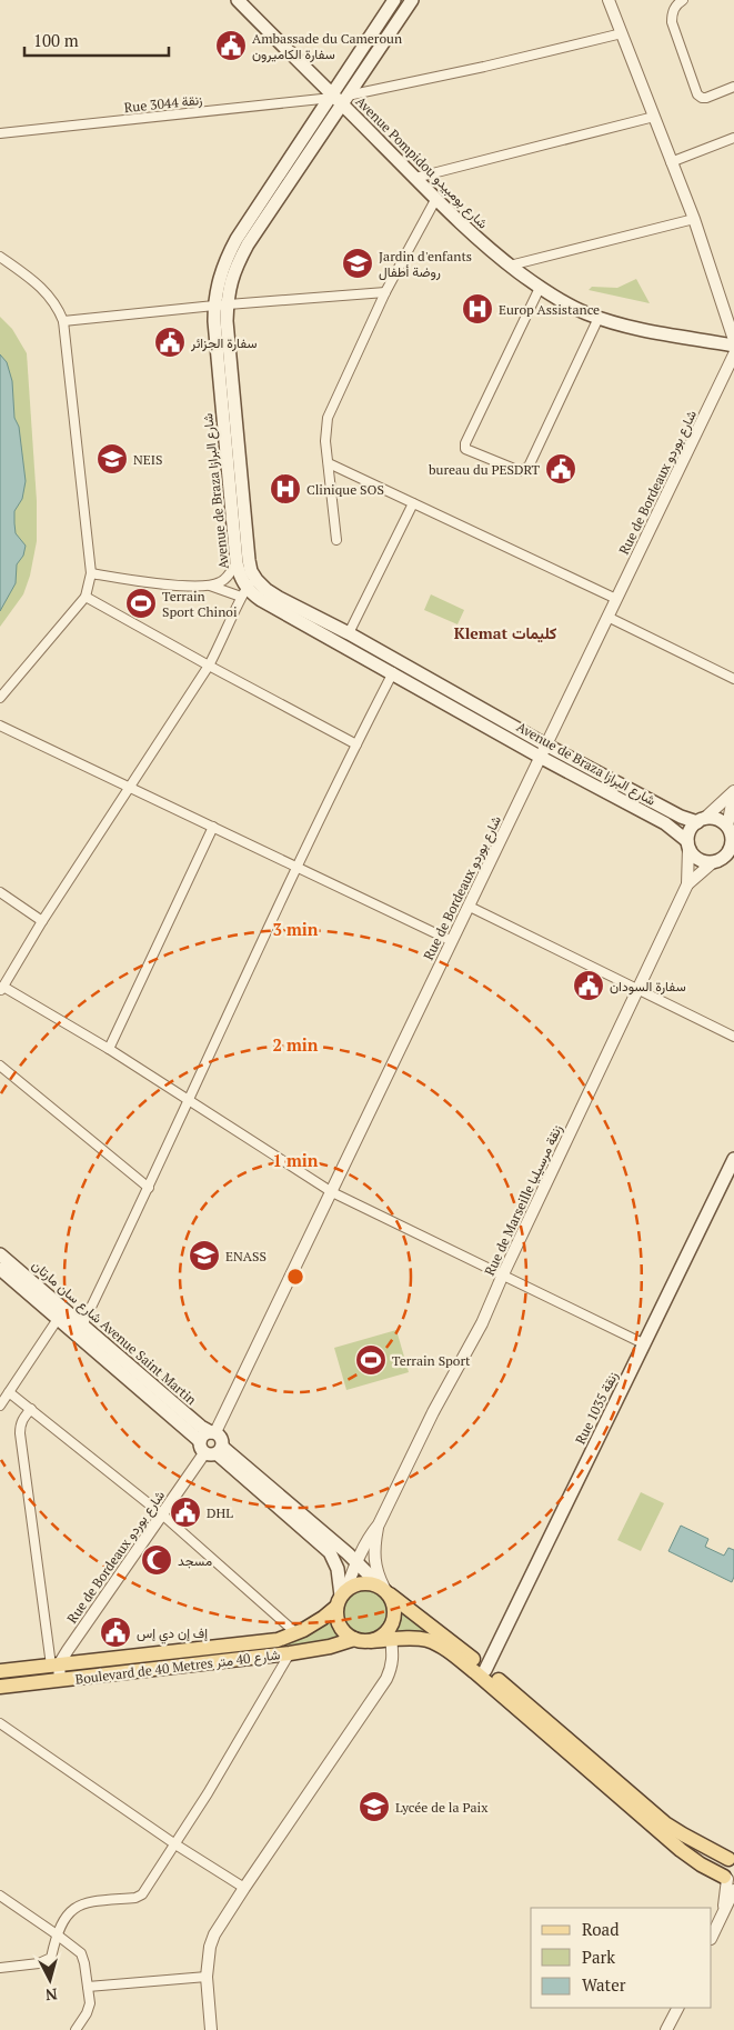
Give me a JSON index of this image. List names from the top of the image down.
{
  "streets": {
    "main road": [
      "Avenue Pompidou شارع بومبيدو",
      "Avenue de Braza شارع البرازا",
      "شارع سان مارتان Avenue Saint Martin",
      "Rue 1035 زنقة",
      "Boulevard de 40 Metres شارع 40 متر"
    ],
    "street": ["Rue 3044 زنقة", "Rue de Bordeaux شارع بوردو", "Rue de Marseille زنقة مرسيليا"]
  },
  "crossings": [
    ["Rue 3044 زنقة", "Avenue Pompidou شارع بومبيدو"],
    ["Rue 3044 زنقة", "Avenue de Braza شارع البرازا"],
    ["Avenue Pompidou شارع بومبيدو", "Avenue de Braza شارع البرازا"],
    ["Rue de Bordeaux شارع بوردو", "Avenue de Braza شارع البرازا"],
    ["Rue de Bordeaux شارع بوردو", "شارع سان مارتان Avenue Saint Martin"],
    ["Rue de Bordeaux شارع بوردو", "Boulevard de 40 Metres شارع 40 متر"],
    ["Avenue de Braza شارع البرازا", "Rue de Marseille زنقة مرسيليا"],
    ["Rue de Marseille زنقة مرسيليا", "شارع سان مارتان Avenue Saint Martin"],
    ["Rue de Marseille زنقة مرسيليا", "Boulevard de 40 Metres شارع 40 متر"],
    ["شارع سان مارتان Avenue Saint Martin", "Boulevard de 40 Metres شارع 40 متر"]
  ],
  "districts": ["Klemat كليمات"],
  "places": {
    "public building": [
      "Ambassade du Cameroun سفارة الكاميرون",
      "سفارة الجزائر",
      "bureau du PESDRT",
      "سفارة السودان",
      "DHL",
      "إف إن دي إس"
    ],
    "school or university": [
      "Jardin d'enfants روضة أطفال",
      "NEIS",
      "ENASS",
      "Lycée de la Paix"
    ],
    "hospital": ["Europ Assistance", "Clinique SOS"],
    "sports": ["Terrain Sport Chinoi", "Terrain Sport"],
    "mosque": ["مسجد"]
  },
  "legend": ["Road", "Park", "Water"],
  "scale_bar": "100 m",
  "north": "bottom",
  "rings": ["3 min", "2 min", "1 min"]
}
